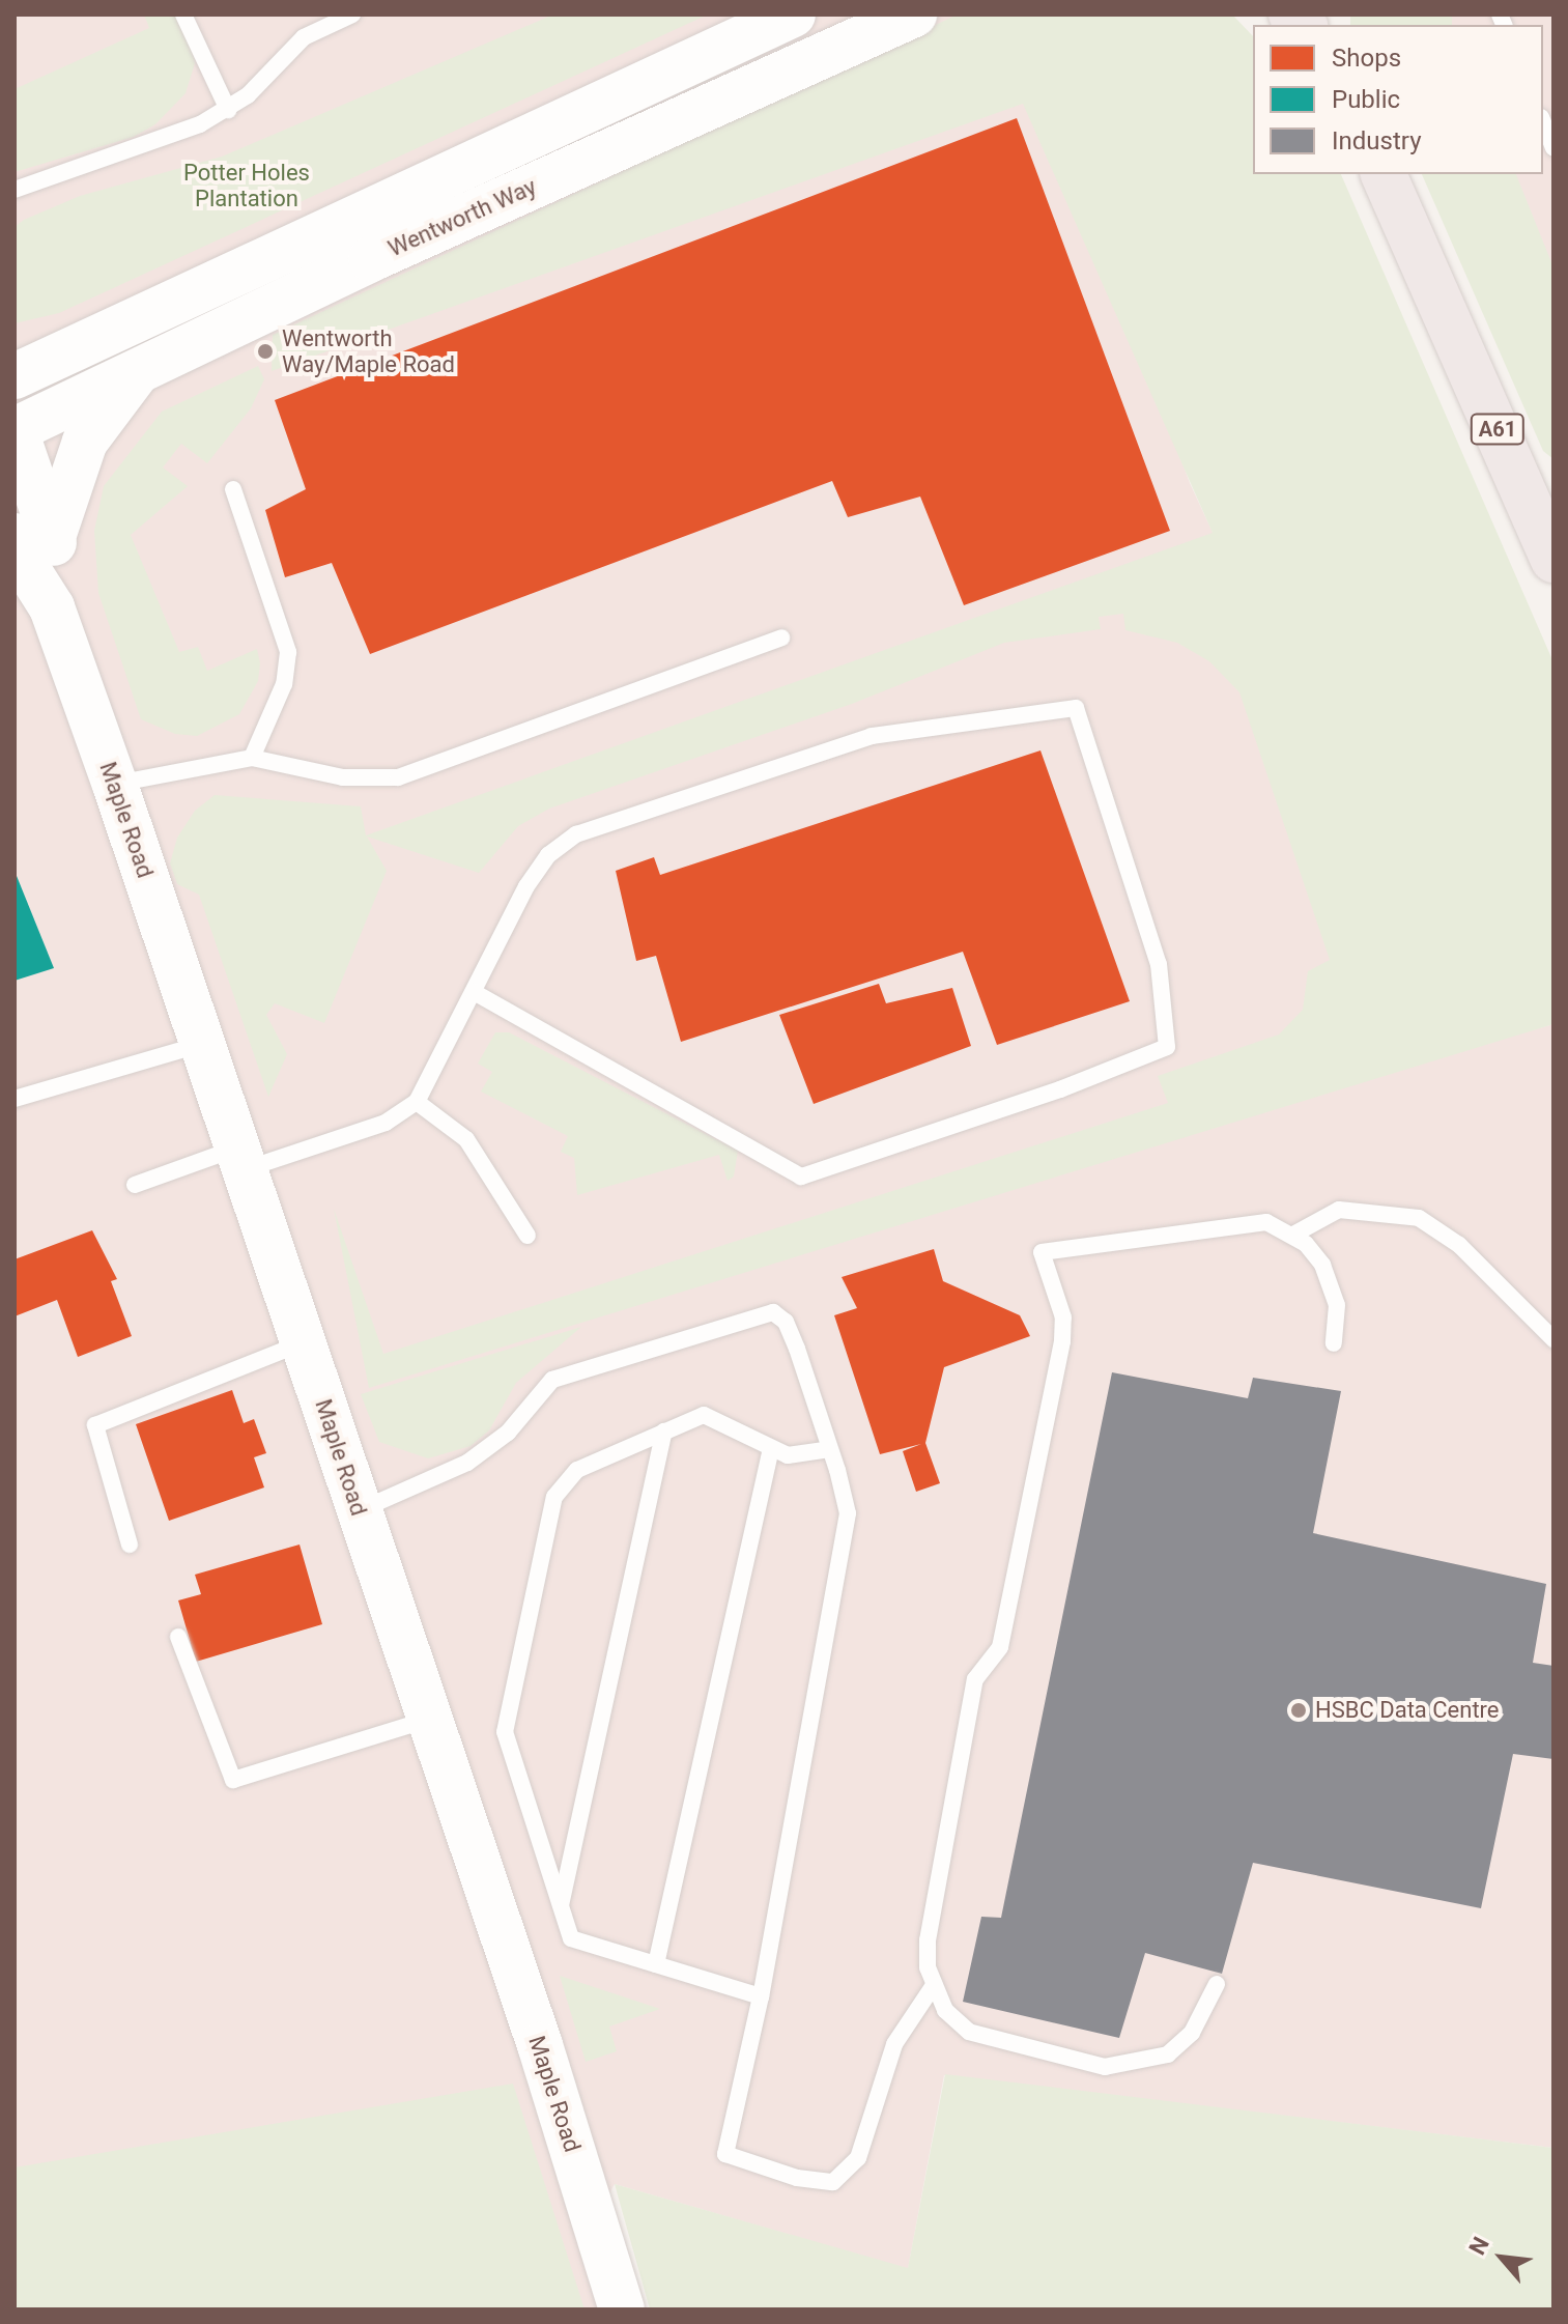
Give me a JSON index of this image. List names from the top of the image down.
{
  "streets": {
    "highway": ["A61"],
    "street": ["Wentworth Way", "Maple Road"]
  },
  "crossings": [
    ["Wentworth Way", "Maple Road"]
  ],
  "parks": ["Potter Holes Plantation"],
  "places": ["Wentworth Way/Maple Road", "HSBC Data Centre"],
  "legend": ["Shops", "Public", "Industry"],
  "north": "top left"
}
